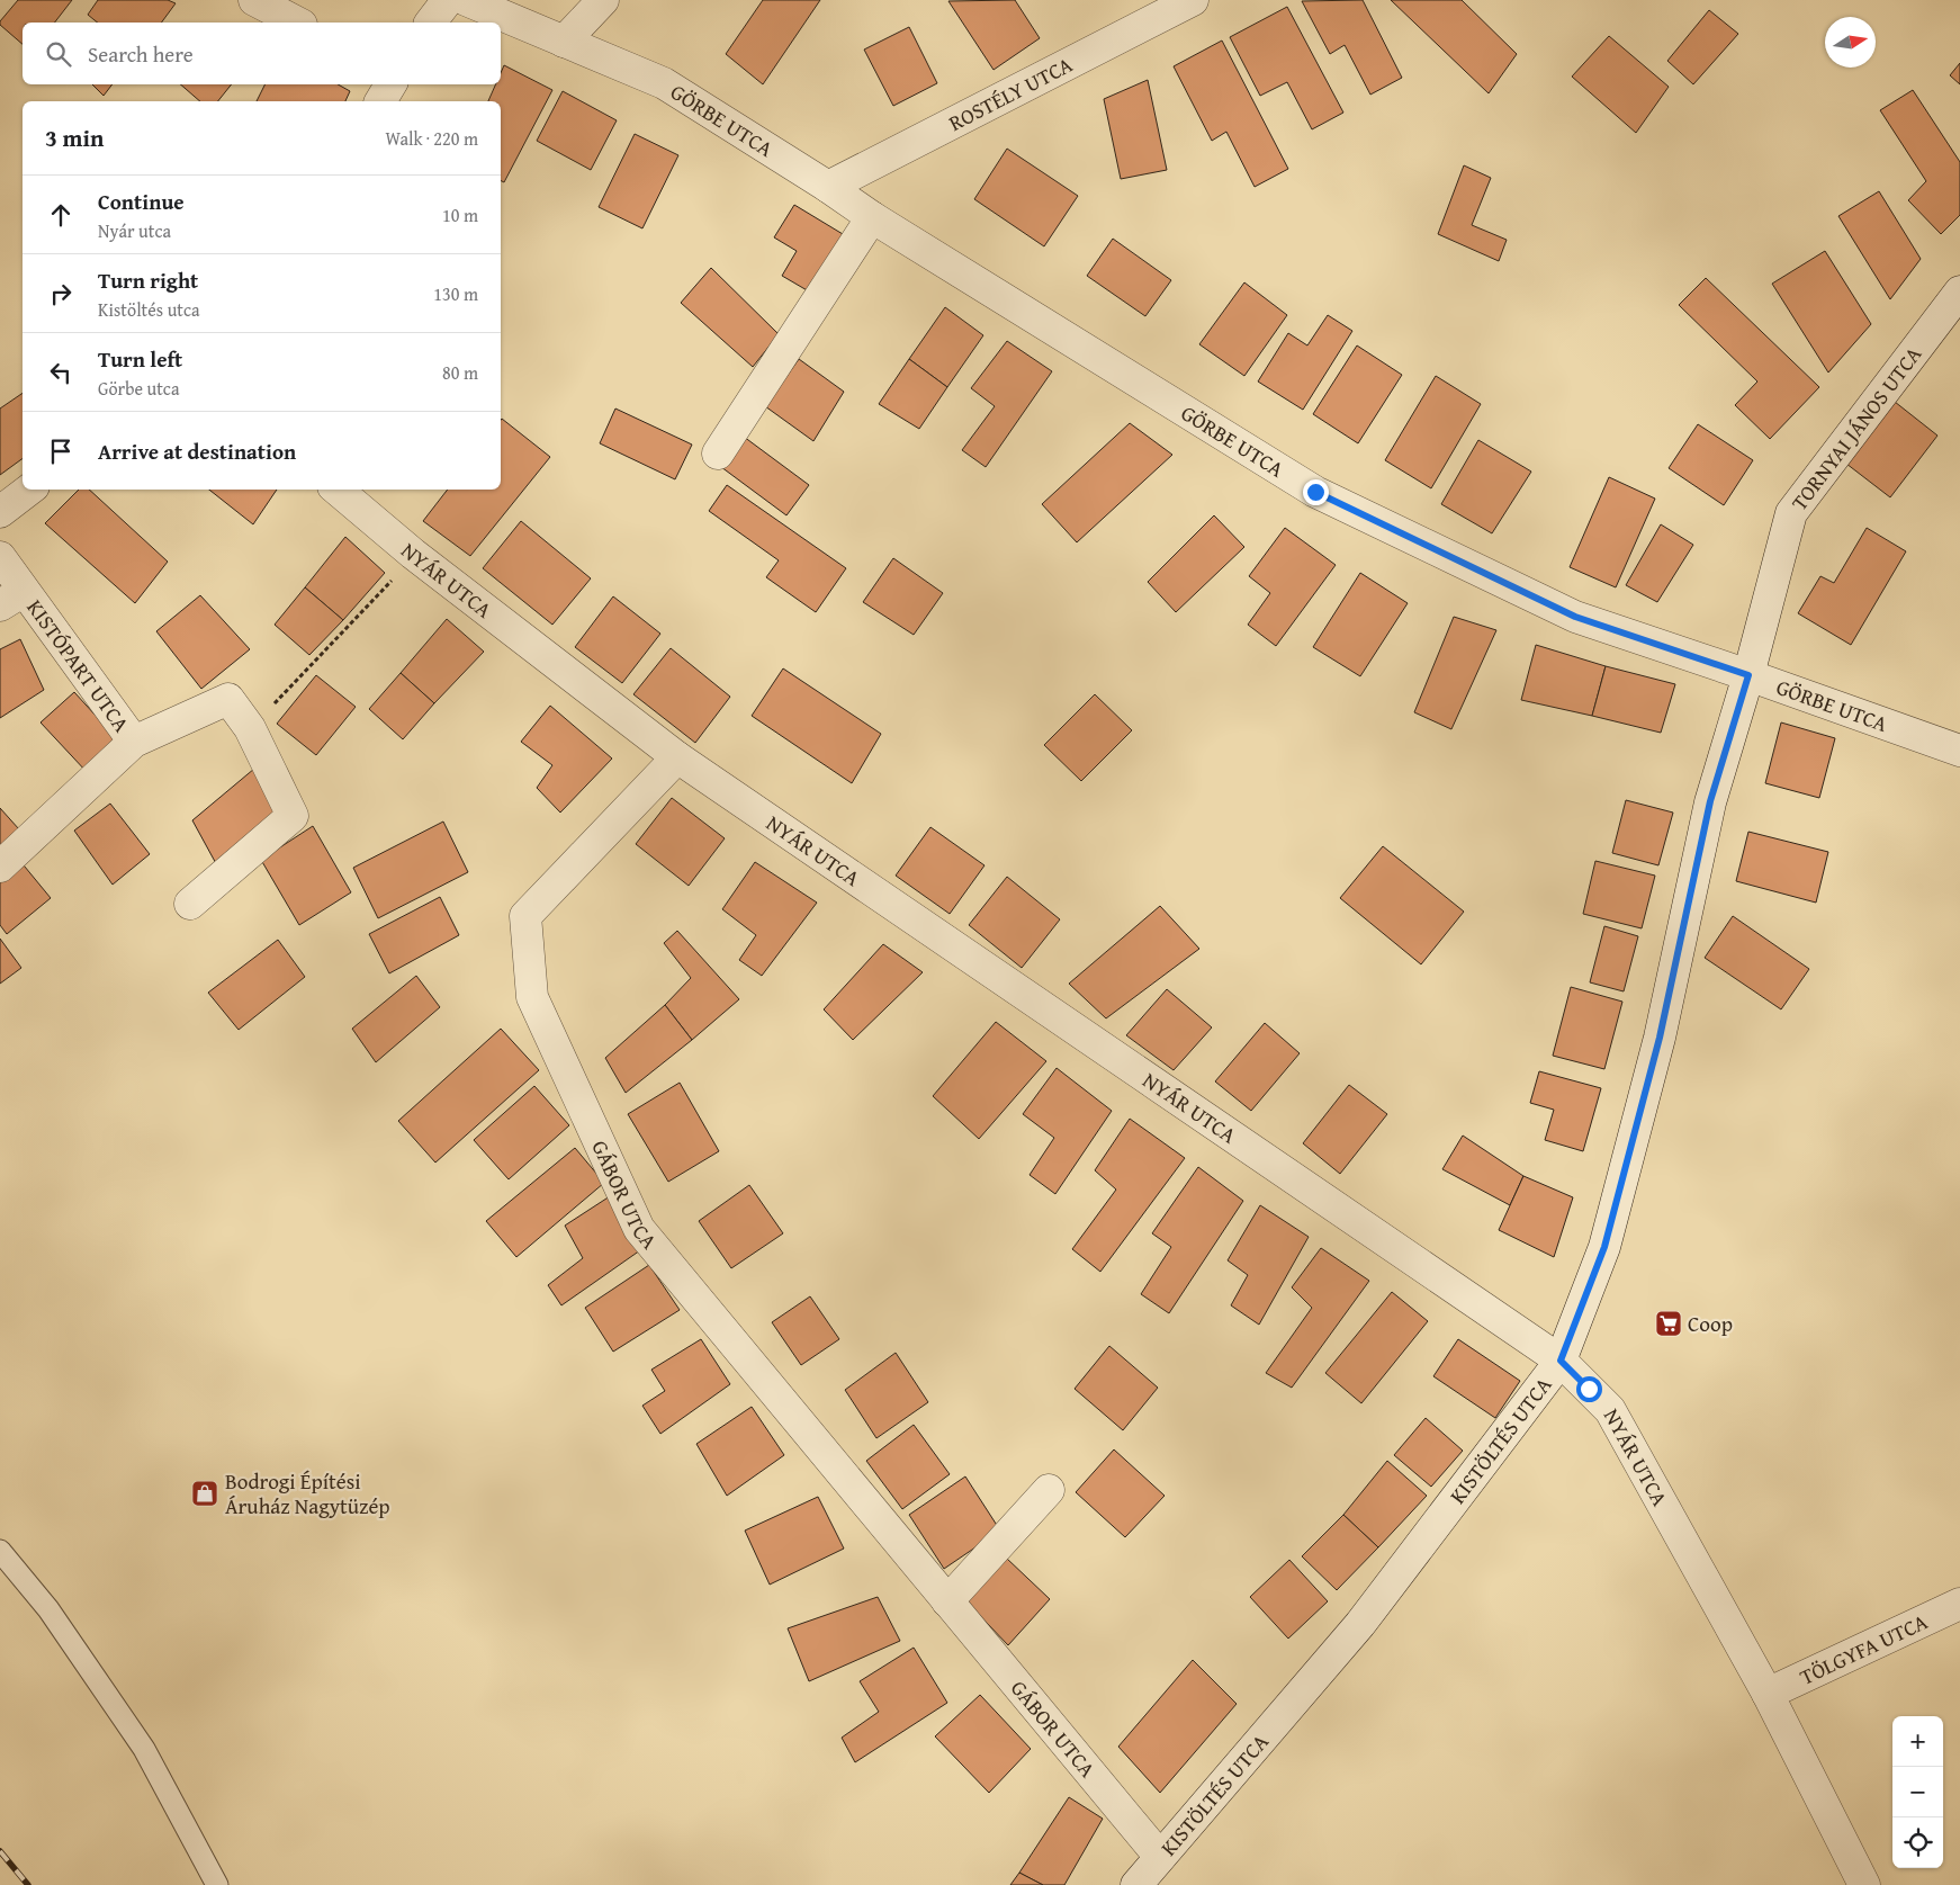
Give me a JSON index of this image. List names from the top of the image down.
{
  "streets": {
    "street": [
      "ROSTÉLY UTCA",
      "GÖRBE UTCA",
      "TORNYAI JÁNOS UTCA",
      "NYÁR UTCA",
      "KISTÓPART UTCA",
      "GÁBOR UTCA",
      "KISTÖLTÉS UTCA",
      "TÖLGYFA UTCA"
    ]
  },
  "crossings": [
    ["ROSTÉLY UTCA", "GÖRBE UTCA"],
    ["GÖRBE UTCA", "TORNYAI JÁNOS UTCA"],
    ["GÖRBE UTCA", "KISTÖLTÉS UTCA"],
    ["TORNYAI JÁNOS UTCA", "KISTÖLTÉS UTCA"],
    ["NYÁR UTCA", "GÁBOR UTCA"],
    ["NYÁR UTCA", "KISTÖLTÉS UTCA"],
    ["NYÁR UTCA", "TÖLGYFA UTCA"],
    ["GÁBOR UTCA", "KISTÖLTÉS UTCA"]
  ],
  "places": {
    "supermarket": ["Coop"],
    "shop": ["Bodrogi Építési Áruház Nagytüzép"]
  },
  "north": "right",
  "page": {
    "search": "Search here",
    "heading": ["3 min", "Walk · 220 m"],
    "list": [
      ["Continue", "Nyár utca", "10 m"],
      ["Turn right", "Kistöltés utca", "130 m"],
      ["Turn left", "Görbe utca", "80 m"],
      "Arrive at destination"
    ],
    "map_buttons": ["+", "−"]
  }
}
